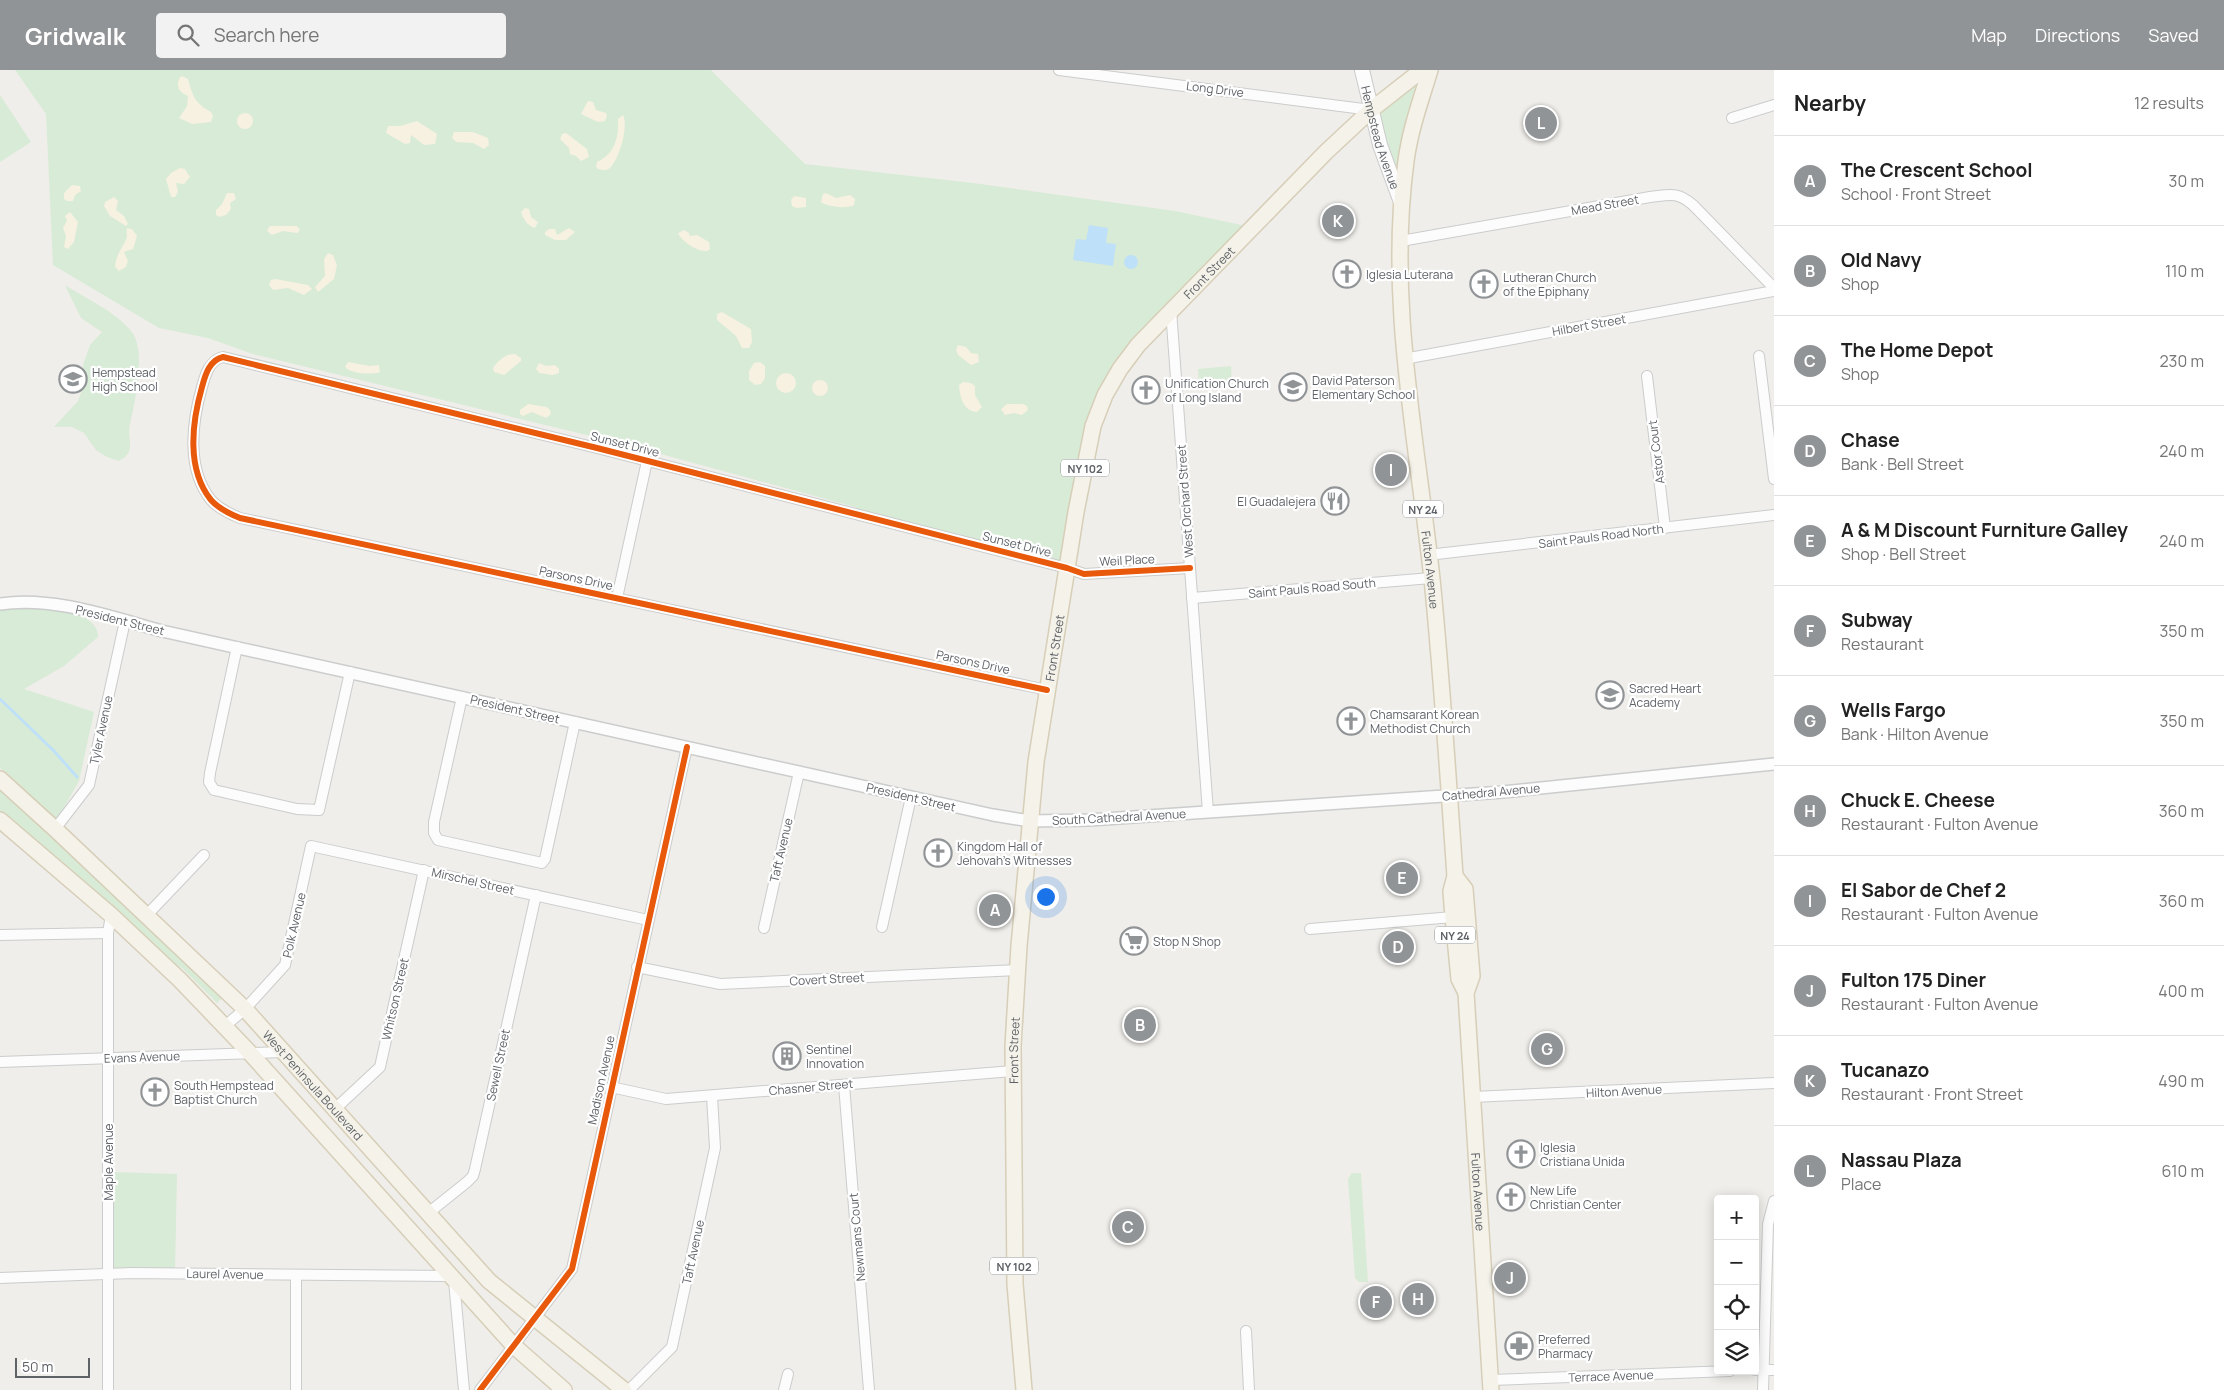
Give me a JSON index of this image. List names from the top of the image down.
{
  "streets": {
    "main road": [
      "Hempstead Avenue",
      "Front Street",
      "NY 102",
      "NY 24",
      "Fulton Avenue",
      "West Peninsula Boulevard"
    ],
    "street": [
      "Long Drive",
      "Mead Street",
      "Hilbert Street",
      "Sunset Drive",
      "Astor Court",
      "West Orchard Street",
      "Saint Pauls Road North",
      "Weil Place",
      "Parsons Drive",
      "Saint Pauls Road South",
      "President Street",
      "Tyler Avenue",
      "Cathedral Avenue",
      "South Cathedral Avenue",
      "Taft Avenue",
      "Mirschel Street",
      "Polk Avenue",
      "Covert Street",
      "Whitson Street",
      "Evans Avenue",
      "Sewell Street",
      "Madison Avenue",
      "Chasner Street",
      "Hilton Avenue",
      "Maple Avenue",
      "Newmans Court",
      "Laurel Avenue",
      "Terrace Avenue"
    ]
  },
  "crossings": [
    ["Long Drive", "Hempstead Avenue"],
    ["Long Drive", "Front Street"],
    ["Hempstead Avenue", "Front Street"],
    ["Hempstead Avenue", "NY 24"],
    ["Hempstead Avenue", "Fulton Avenue"],
    ["Mead Street", "Hilbert Street"],
    ["Mead Street", "Fulton Avenue"],
    ["Front Street", "Sunset Drive"],
    ["Front Street", "West Orchard Street"],
    ["Front Street", "Weil Place"],
    ["Front Street", "Parsons Drive"],
    ["Front Street", "President Street"],
    ["Front Street", "South Cathedral Avenue"],
    ["Front Street", "Covert Street"],
    ["Front Street", "Chasner Street"],
    ["Hilbert Street", "Fulton Avenue"],
    ["Sunset Drive", "Weil Place"],
    ["Sunset Drive", "Parsons Drive"],
    ["Astor Court", "Saint Pauls Road North"],
    ["West Orchard Street", "Weil Place"],
    ["West Orchard Street", "Saint Pauls Road South"],
    ["West Orchard Street", "Cathedral Avenue"],
    ["West Orchard Street", "South Cathedral Avenue"],
    ["NY 24", "Fulton Avenue"],
    ["Saint Pauls Road North", "Fulton Avenue"],
    ["Fulton Avenue", "Saint Pauls Road South"],
    ["Fulton Avenue", "Cathedral Avenue"],
    ["Fulton Avenue", "Hilton Avenue"],
    ["Fulton Avenue", "Terrace Avenue"],
    ["President Street", "Tyler Avenue"],
    ["President Street", "South Cathedral Avenue"],
    ["President Street", "Taft Avenue"],
    ["President Street", "Madison Avenue"],
    ["Tyler Avenue", "West Peninsula Boulevard"],
    ["Cathedral Avenue", "South Cathedral Avenue"],
    ["Taft Avenue", "Chasner Street"],
    ["Mirschel Street", "Polk Avenue"],
    ["Mirschel Street", "Whitson Street"],
    ["Mirschel Street", "Sewell Street"],
    ["Mirschel Street", "Madison Avenue"],
    ["Polk Avenue", "West Peninsula Boulevard"],
    ["Covert Street", "Madison Avenue"],
    ["Whitson Street", "West Peninsula Boulevard"],
    ["Evans Avenue", "West Peninsula Boulevard"],
    ["Evans Avenue", "Maple Avenue"],
    ["Sewell Street", "West Peninsula Boulevard"],
    ["Madison Avenue", "West Peninsula Boulevard"],
    ["Madison Avenue", "Chasner Street"],
    ["West Peninsula Boulevard", "Maple Avenue"],
    ["West Peninsula Boulevard", "Laurel Avenue"],
    ["Chasner Street", "Newmans Court"],
    ["Maple Avenue", "Laurel Avenue"]
  ],
  "places": {
    "church": [
      "Iglesia Luterana",
      "Lutheran Church of the Epiphany",
      "Unification Church of Long Island",
      "Chamsarant Korean Methodist Church",
      "Kingdom Hall of Jehovah’s Witnesses",
      "South Hempstead Baptist Church",
      "Iglesia Cristiana Unida",
      "New Life Christian Center"
    ],
    "school or university": ["Hempstead High School", "David Paterson Elementary School", "Sacred Heart Academy"],
    "restaurant": ["El Guadalejera"],
    "supermarket": ["Stop N Shop"],
    "building": ["Sentinel Innovation"],
    "pharmacy": ["Preferred Pharmacy"]
  },
  "scale_bar": "50 m",
  "page": {
    "header": "Gridwalk",
    "search": "Search here",
    "nav": ["Map", "Directions", "Saved"],
    "heading": ["Nearby", "12 results"],
    "pins": [
      "L",
      "K",
      "I",
      "E",
      "A",
      "D",
      "B",
      "G",
      "C",
      "J",
      "H",
      "F"
    ],
    "list": [
      {
        "mark": "A",
        "name": "The Crescent School",
        "note": "School · Front Street",
        "value": "30 m"
      },
      {
        "mark": "B",
        "name": "Old Navy",
        "note": "Shop",
        "value": "110 m"
      },
      {
        "mark": "C",
        "name": "The Home Depot",
        "note": "Shop",
        "value": "230 m"
      },
      {
        "mark": "D",
        "name": "Chase",
        "note": "Bank · Bell Street",
        "value": "240 m"
      },
      {
        "mark": "E",
        "name": "A & M Discount Furniture Galley",
        "note": "Shop · Bell Street",
        "value": "240 m"
      },
      {
        "mark": "F",
        "name": "Subway",
        "note": "Restaurant",
        "value": "350 m"
      },
      {
        "mark": "G",
        "name": "Wells Fargo",
        "note": "Bank · Hilton Avenue",
        "value": "350 m"
      },
      {
        "mark": "H",
        "name": "Chuck E. Cheese",
        "note": "Restaurant · Fulton Avenue",
        "value": "360 m"
      },
      {
        "mark": "I",
        "name": "El Sabor de Chef 2",
        "note": "Restaurant · Fulton Avenue",
        "value": "360 m"
      },
      {
        "mark": "J",
        "name": "Fulton 175 Diner",
        "note": "Restaurant · Fulton Avenue",
        "value": "400 m"
      },
      {
        "mark": "K",
        "name": "Tucanazo",
        "note": "Restaurant · Front Street",
        "value": "490 m"
      },
      {
        "mark": "L",
        "name": "Nassau Plaza",
        "note": "Place",
        "value": "610 m"
      }
    ],
    "map_buttons": ["+", "−"],
    "scale": "50 m"
  }
}
